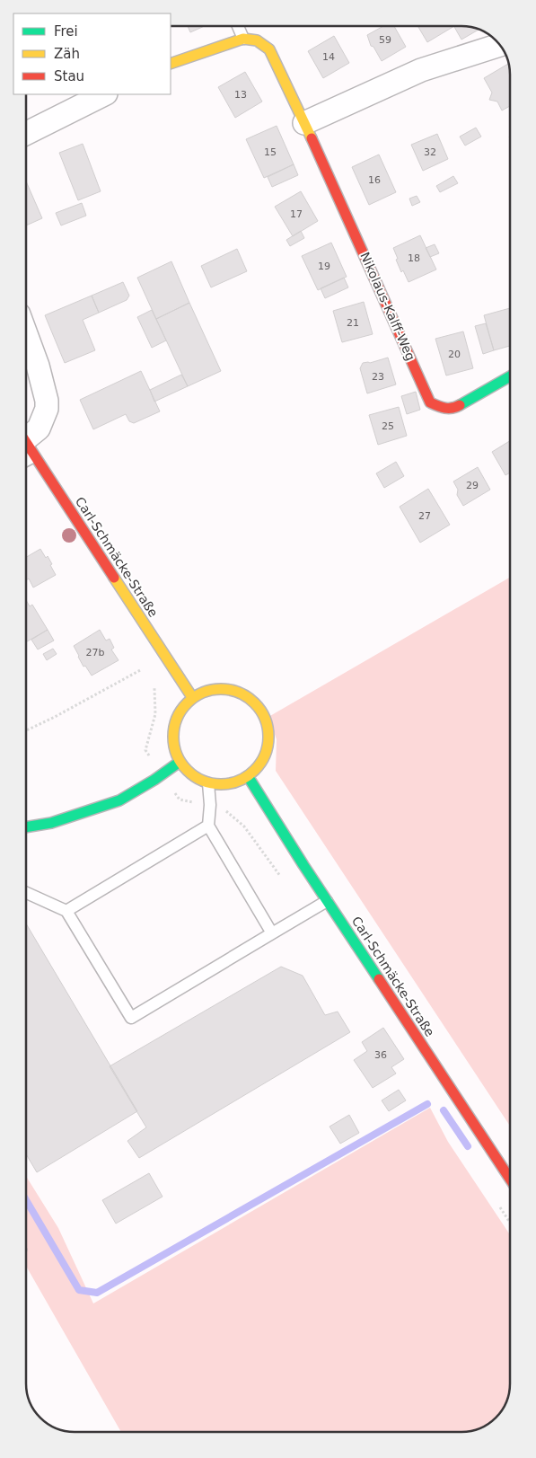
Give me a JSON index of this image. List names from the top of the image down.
{
  "streets": {
    "street": ["Nikolaus-Kalff-Weg", "Carl-Schmäcke-Straße"]
  },
  "house_numbers": [
    "59",
    "14",
    "13",
    "15",
    "32",
    "16",
    "17",
    "18",
    "19",
    "21",
    "20",
    "23",
    "25",
    "29",
    "27",
    "27b",
    "36"
  ],
  "legend": ["Frei", "Zäh", "Stau"]
}
